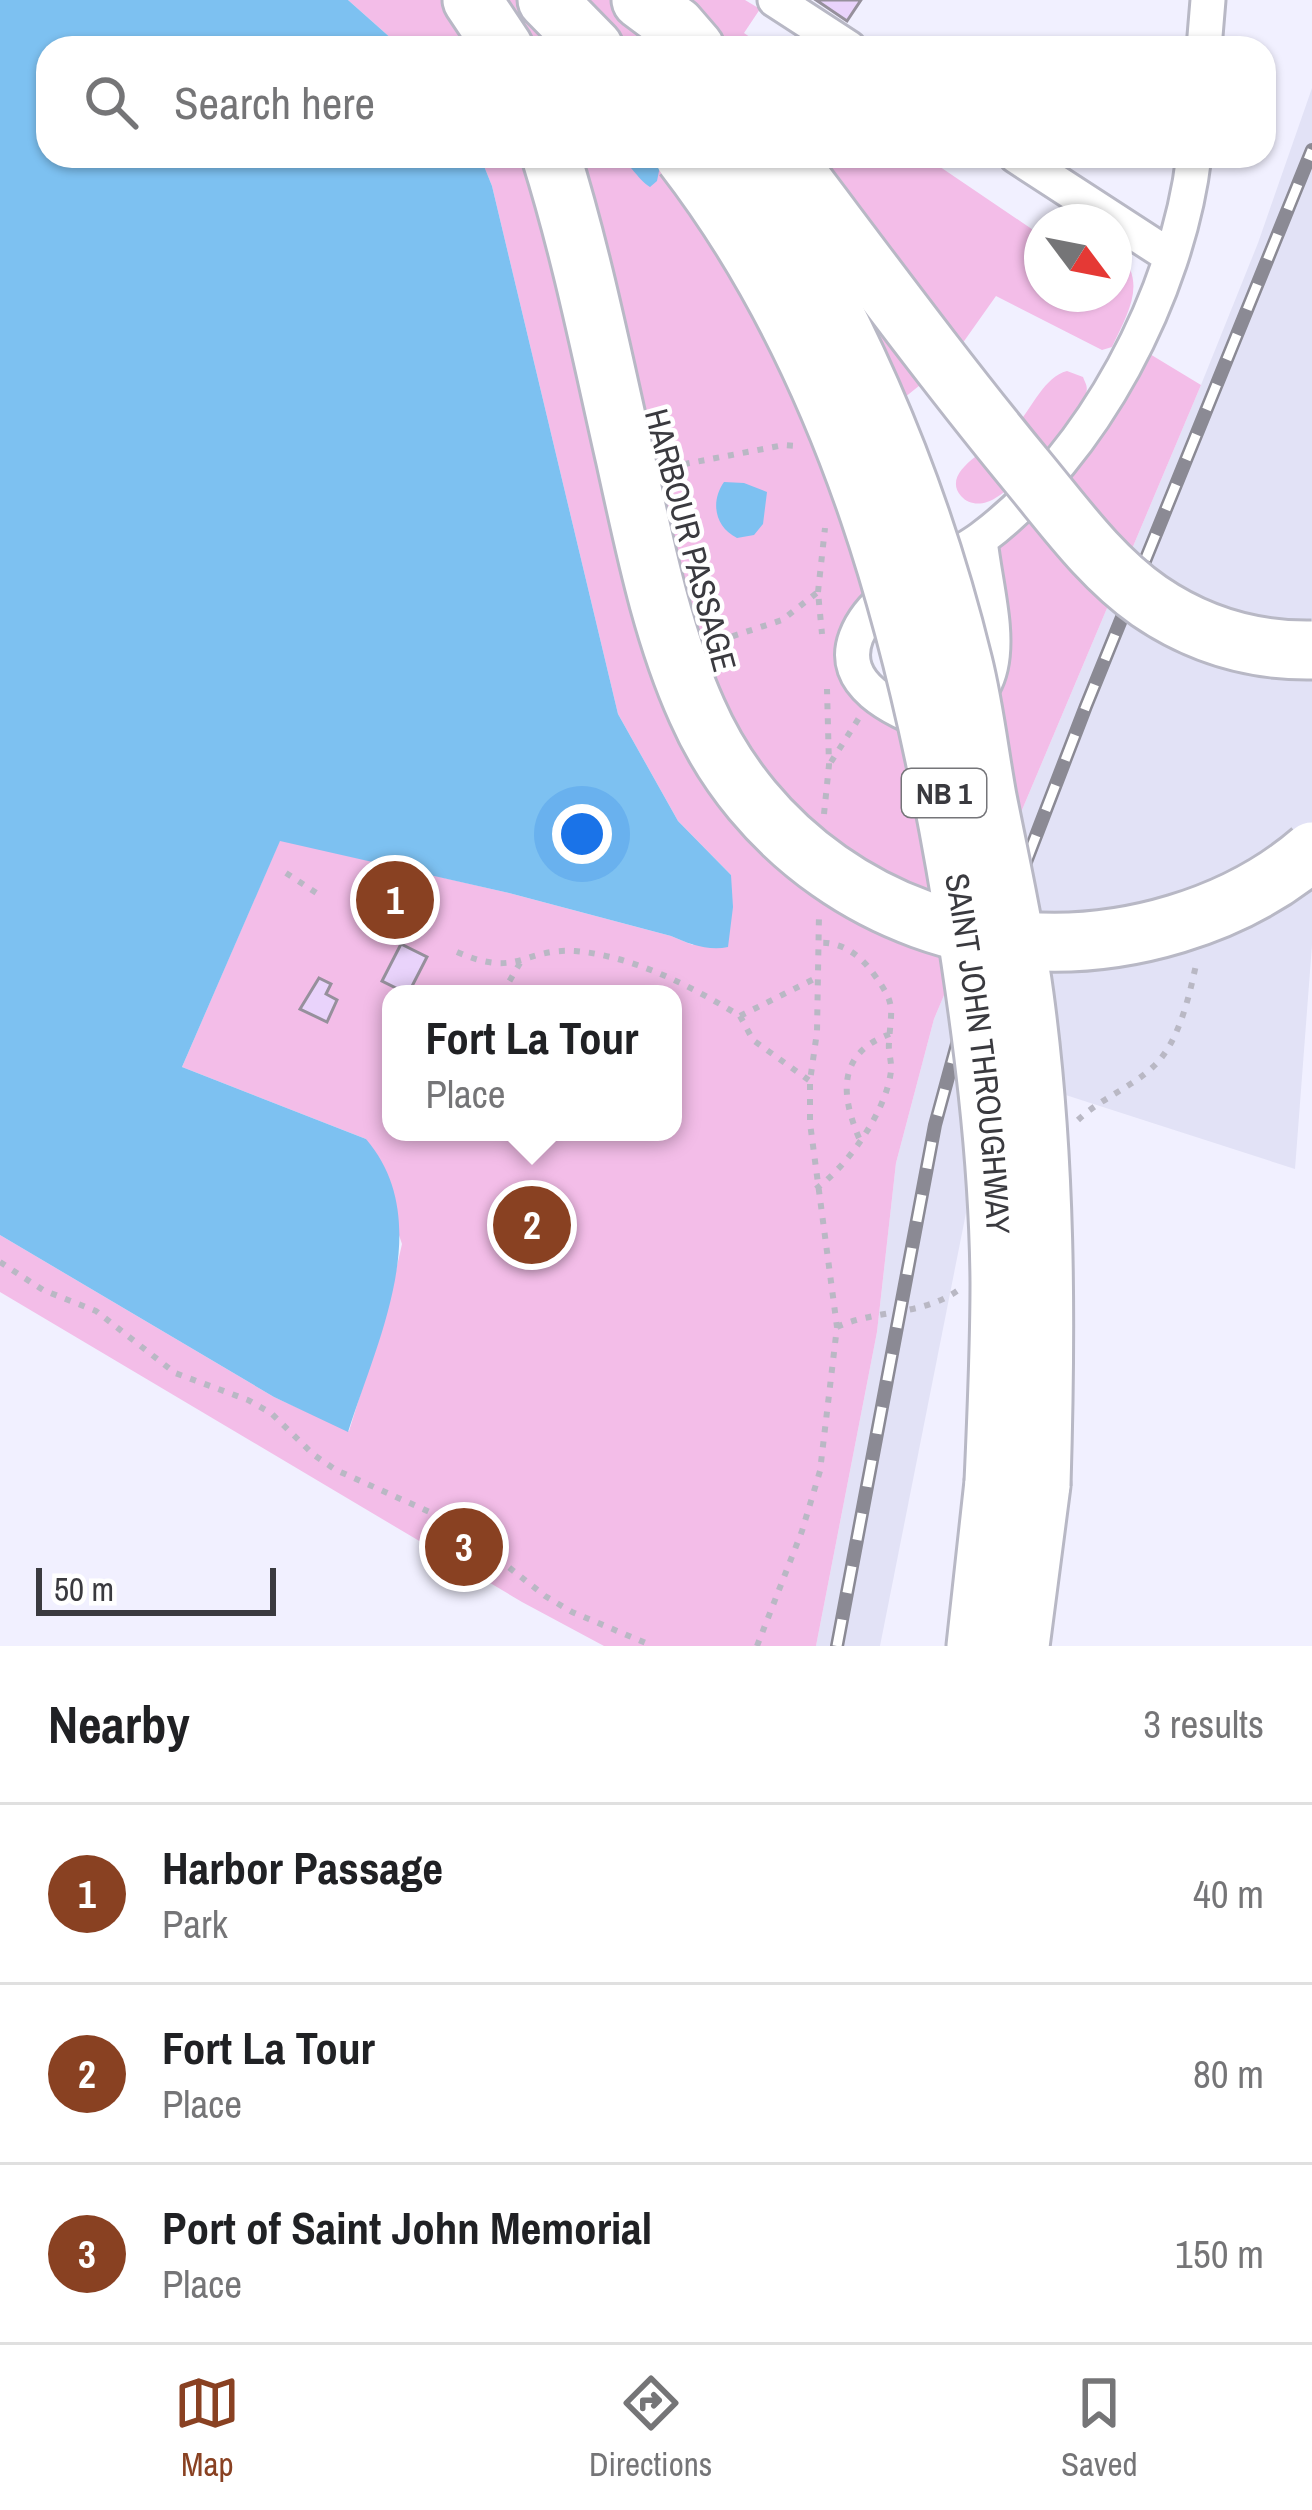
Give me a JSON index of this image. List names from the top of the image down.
{
  "streets": {
    "highway": ["NB 1", "SAINT JOHN THROUGHWAY"]
  },
  "scale_bar": "50 m",
  "north": "bottom right",
  "page": {
    "search": "Search here",
    "pins": ["1", "2", "3"],
    "popup": ["Fort La Tour", "Place"],
    "scale": "50 m",
    "heading": ["Nearby", "3 results"],
    "list": [
      {
        "mark": "1",
        "name": "Harbor Passage",
        "note": "Park",
        "value": "40 m"
      },
      {
        "mark": "2",
        "name": "Fort La Tour",
        "note": "Place",
        "value": "80 m"
      },
      {
        "mark": "3",
        "name": "Port of Saint John Memorial",
        "note": "Place",
        "value": "150 m"
      }
    ],
    "nav": ["Map", "Directions", "Saved"]
  }
}
